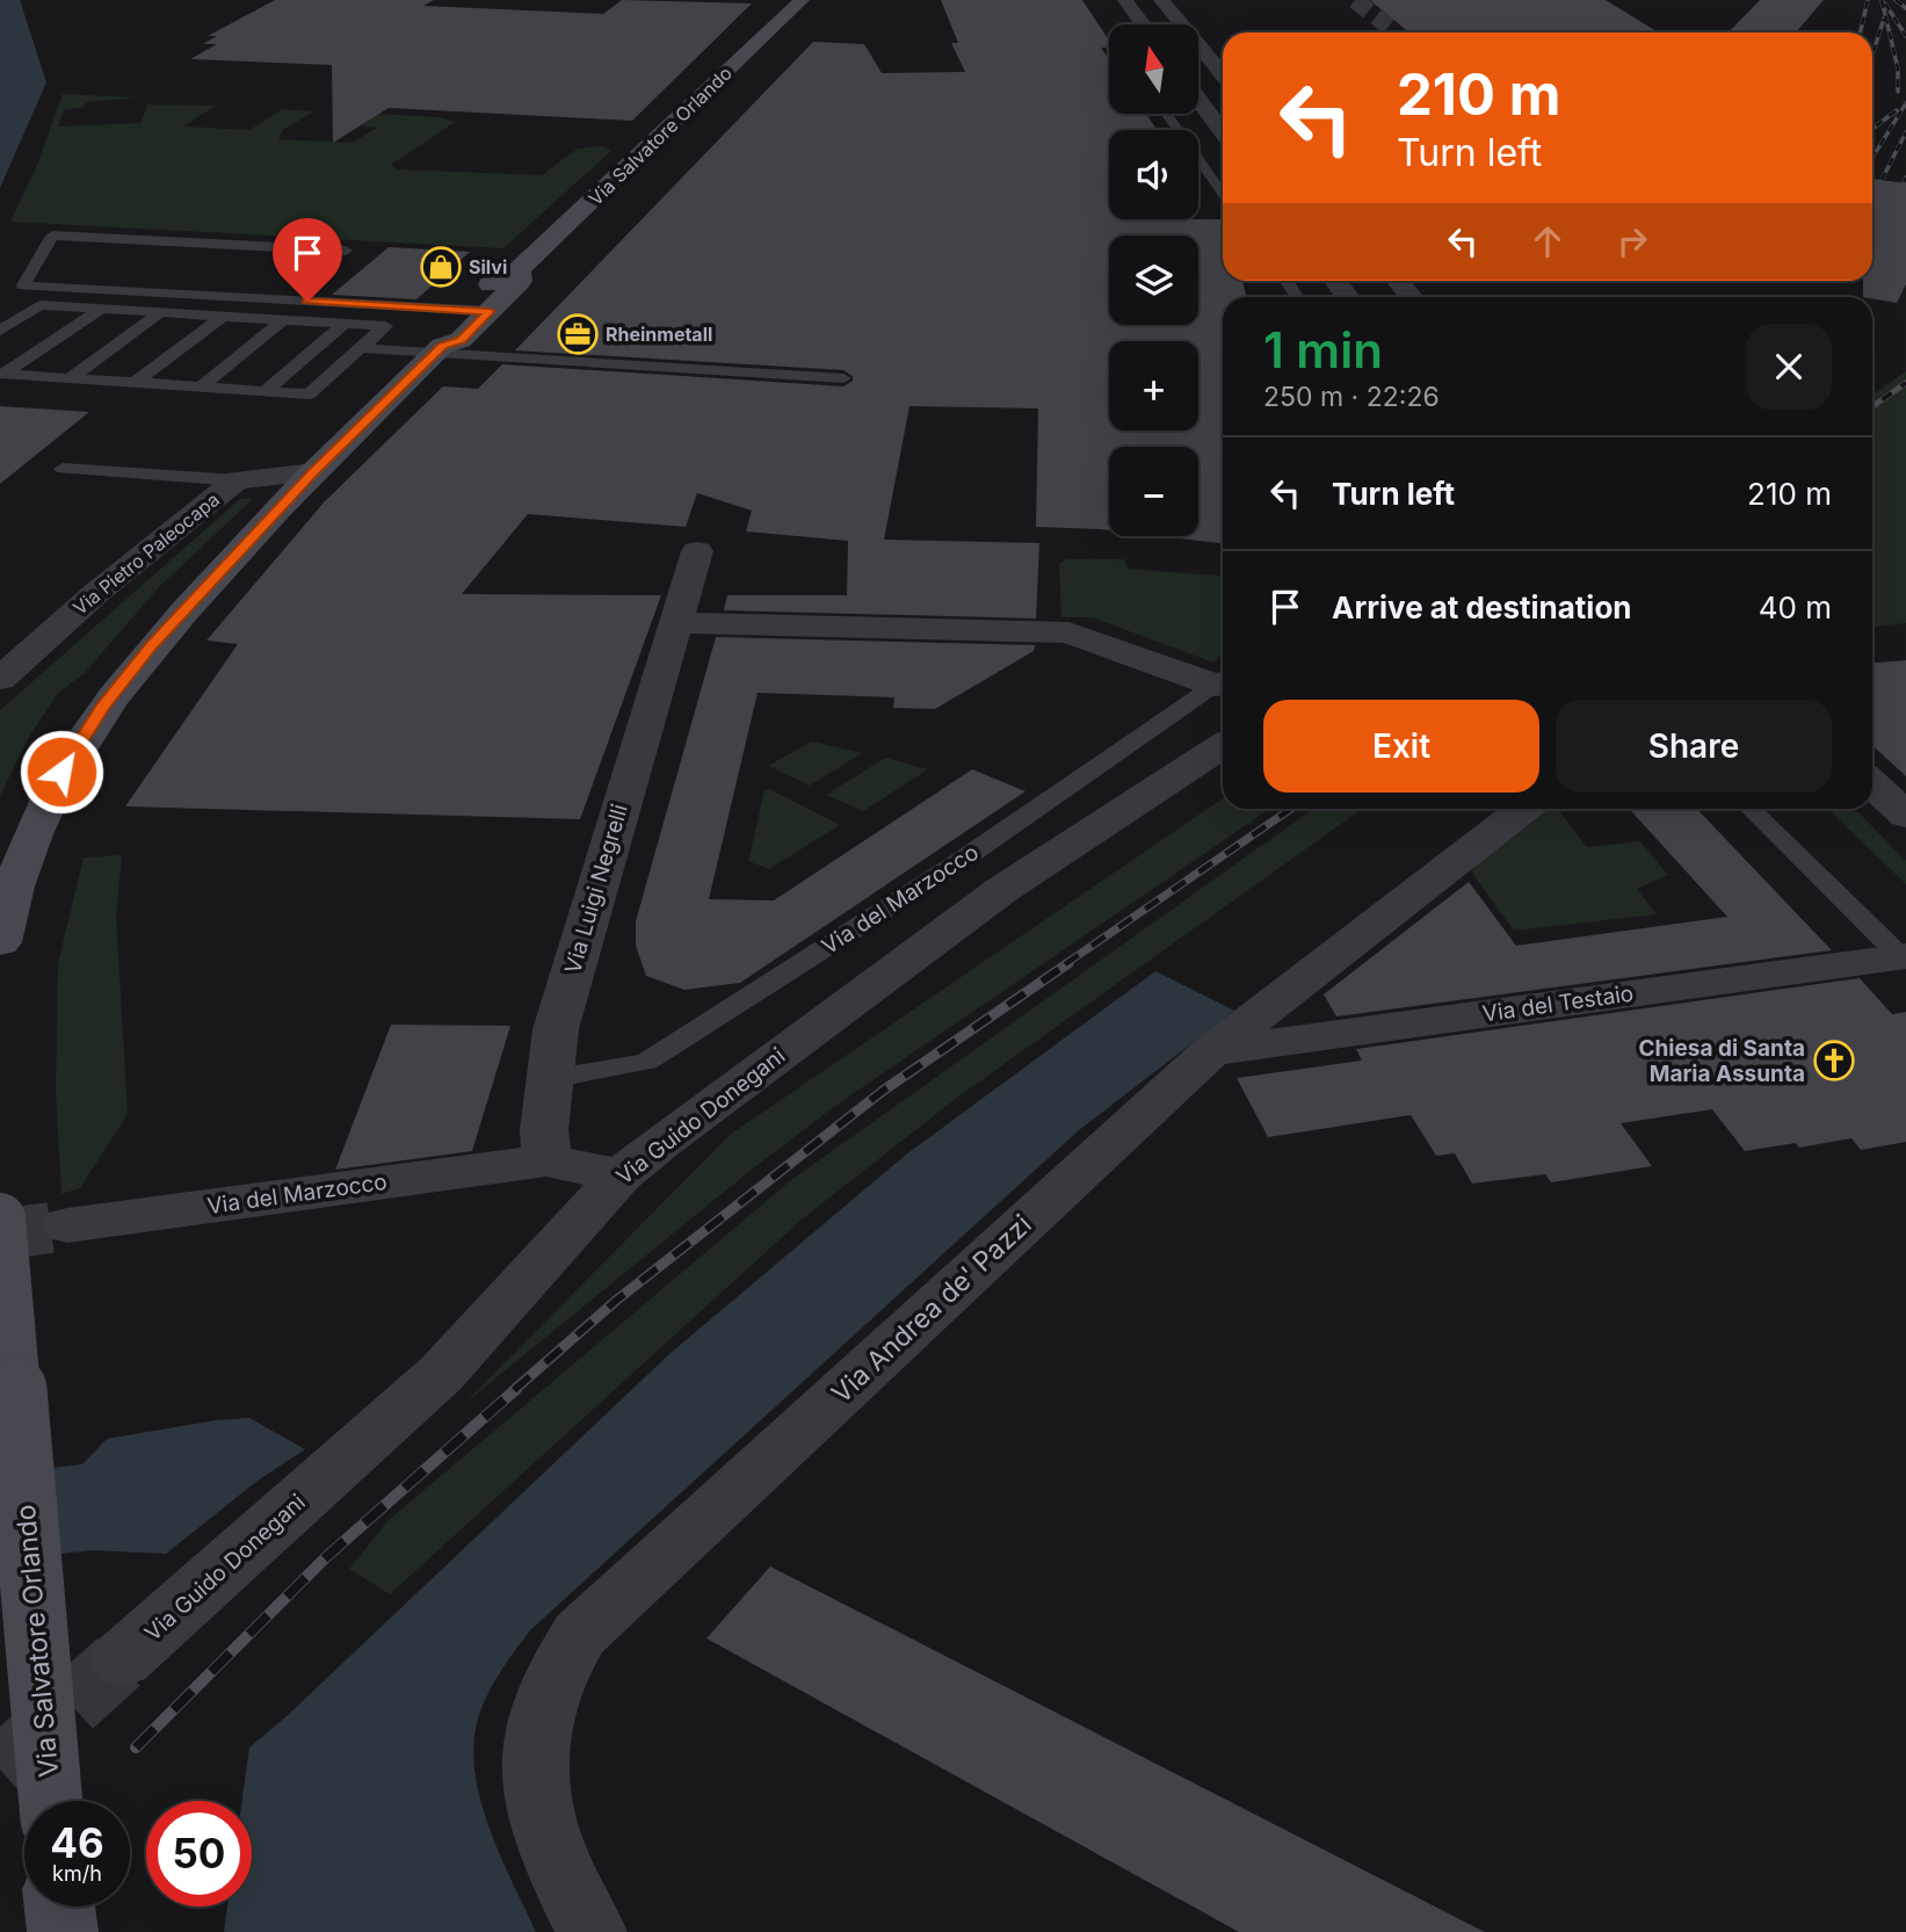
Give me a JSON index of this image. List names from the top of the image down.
{
  "streets": {
    "main road": ["Via Salvatore Orlando"],
    "street": [
      "Via Pietro Paleocapa",
      "Via Luigi Negrelli",
      "Via del Marzocco",
      "Via del Testaio",
      "Via Guido Donegani",
      "Via Andrea de' Pazzi"
    ]
  },
  "crossings": [
    ["Via Salvatore Orlando", "Via Pietro Paleocapa"],
    ["Via Luigi Negrelli", "Via del Marzocco"],
    ["Via del Marzocco", "Via Guido Donegani"],
    ["Via del Testaio", "Via Andrea de' Pazzi"]
  ],
  "places": {
    "shop": ["Silvi"],
    "office": ["Rheinmetall"],
    "church": ["Chiesa di Santa Maria Assunta"]
  },
  "north": "top",
  "page": {
    "map_buttons": ["+", "−"],
    "turn": ["210 m", "Turn left"],
    "heading": ["1 min", "250 m · 22:26"],
    "list": [
      {
        "name": "Turn left",
        "value": "210 m"
      },
      {
        "name": "Arrive at destination",
        "value": "40 m"
      }
    ],
    "buttons": ["Exit", "Share"],
    "speed": "46 km/h",
    "limit": "50"
  }
}
